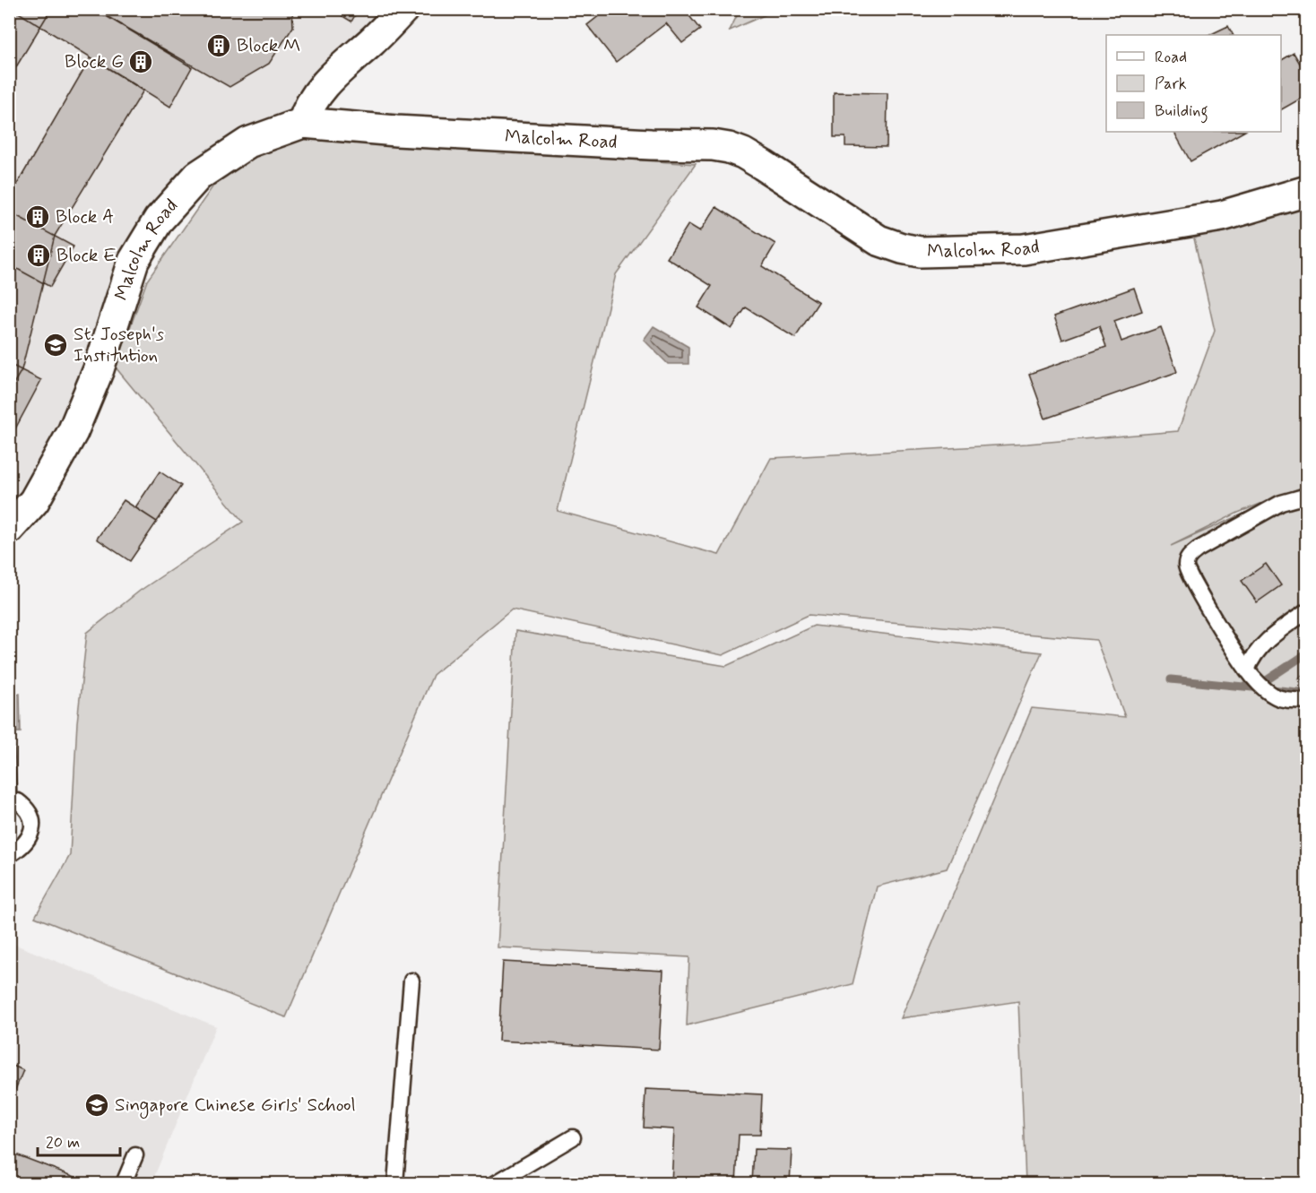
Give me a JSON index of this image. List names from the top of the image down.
{
  "streets": {
    "street": ["Malcolm Road"]
  },
  "places": {
    "building": [
      "Block M",
      "Block G",
      "Block A",
      "Block E"
    ],
    "school or university": ["St. Joseph's Institution", "Singapore Chinese Girls' School"]
  },
  "legend": ["Road", "Park", "Building"],
  "scale_bar": "20 m"
}
